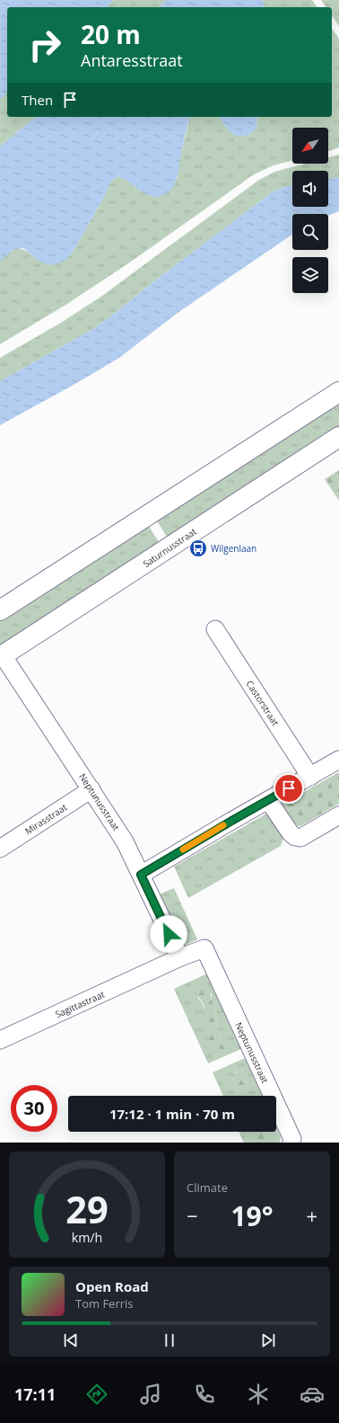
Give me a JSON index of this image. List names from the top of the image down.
{
  "streets": {
    "street": [
      "Saturnusstraat",
      "Castorstraat",
      "Neptunusstraat",
      "Mirasstraat",
      "Sagittastraat"
    ]
  },
  "crossings": [
    ["Saturnusstraat", "Neptunusstraat"],
    ["Neptunusstraat", "Mirasstraat"],
    ["Neptunusstraat", "Sagittastraat"]
  ],
  "places": {
    "bus stop": ["Wilgenlaan"]
  },
  "north": "bottom left",
  "page": {
    "turn": ["20 m", "Antaresstraat"],
    "then": "Then",
    "limit": "30",
    "trip": "17:12 · 1 min · 70 m",
    "tile": "Climate",
    "heat": ["−", "19°", "+"],
    "song": ["Open Road", "Tom Ferris"],
    "tabs": "17:11",
    "gauge": ["29", "km/h"]
  }
}
